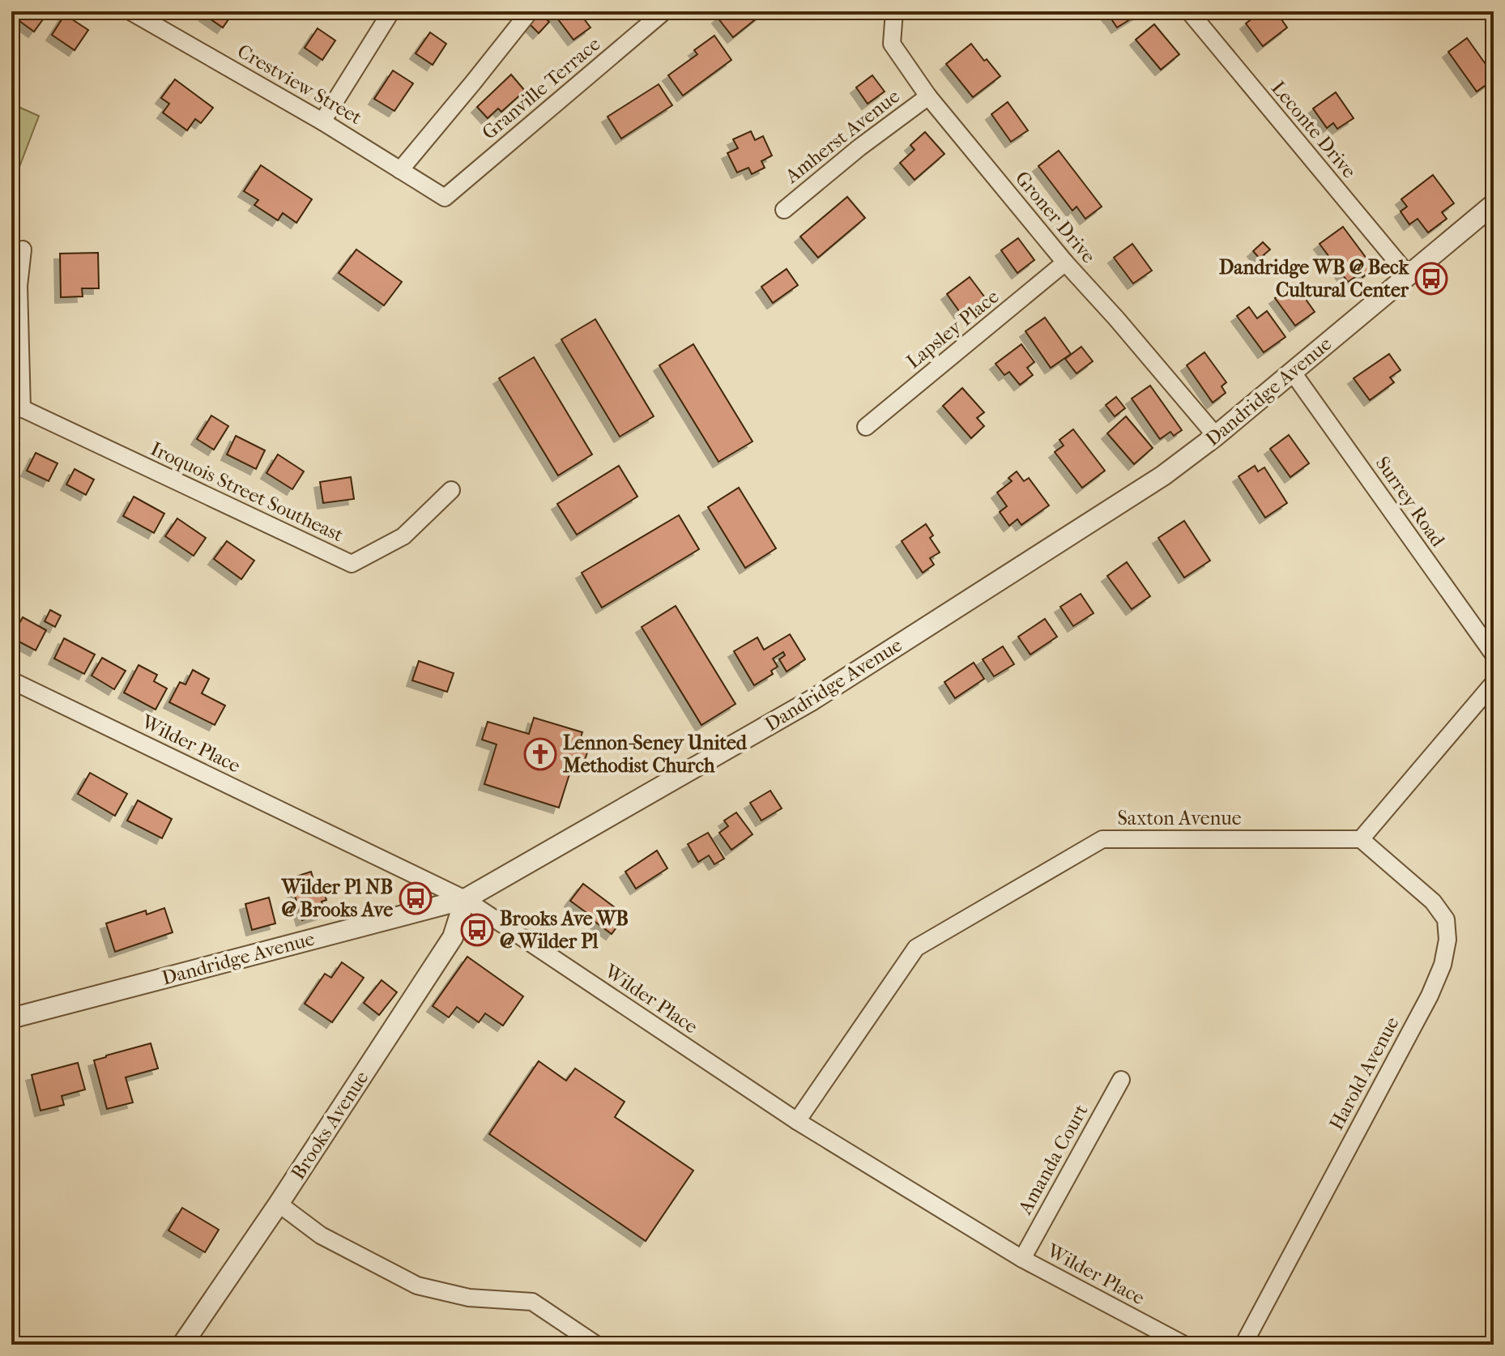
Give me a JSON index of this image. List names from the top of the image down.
{
  "streets": {
    "street": [
      "Crestview Street",
      "Granville Terrace",
      "Leconte Drive",
      "Amherst Avenue",
      "Groner Drive",
      "Lapsley Place",
      "Dandridge Avenue",
      "Iroquois Street Southeast",
      "Surrey Road",
      "Wilder Place",
      "Saxton Avenue",
      "Harold Avenue",
      "Brooks Avenue",
      "Amanda Court"
    ]
  },
  "crossings": [
    ["Crestview Street", "Granville Terrace"],
    ["Leconte Drive", "Dandridge Avenue"],
    ["Amherst Avenue", "Groner Drive"],
    ["Groner Drive", "Lapsley Place"],
    ["Groner Drive", "Dandridge Avenue"],
    ["Dandridge Avenue", "Surrey Road"],
    ["Dandridge Avenue", "Wilder Place"],
    ["Dandridge Avenue", "Brooks Avenue"],
    ["Wilder Place", "Saxton Avenue"],
    ["Wilder Place", "Brooks Avenue"],
    ["Wilder Place", "Amanda Court"],
    ["Saxton Avenue", "Harold Avenue"]
  ],
  "places": {
    "bus stop": ["Dandridge WB @ Beck Cultural Center", "Wilder Pl NB @ Brooks Ave", "Brooks Ave WB @ Wilder Pl"],
    "church": ["Lennon-Seney United Methodist Church"]
  }
}
